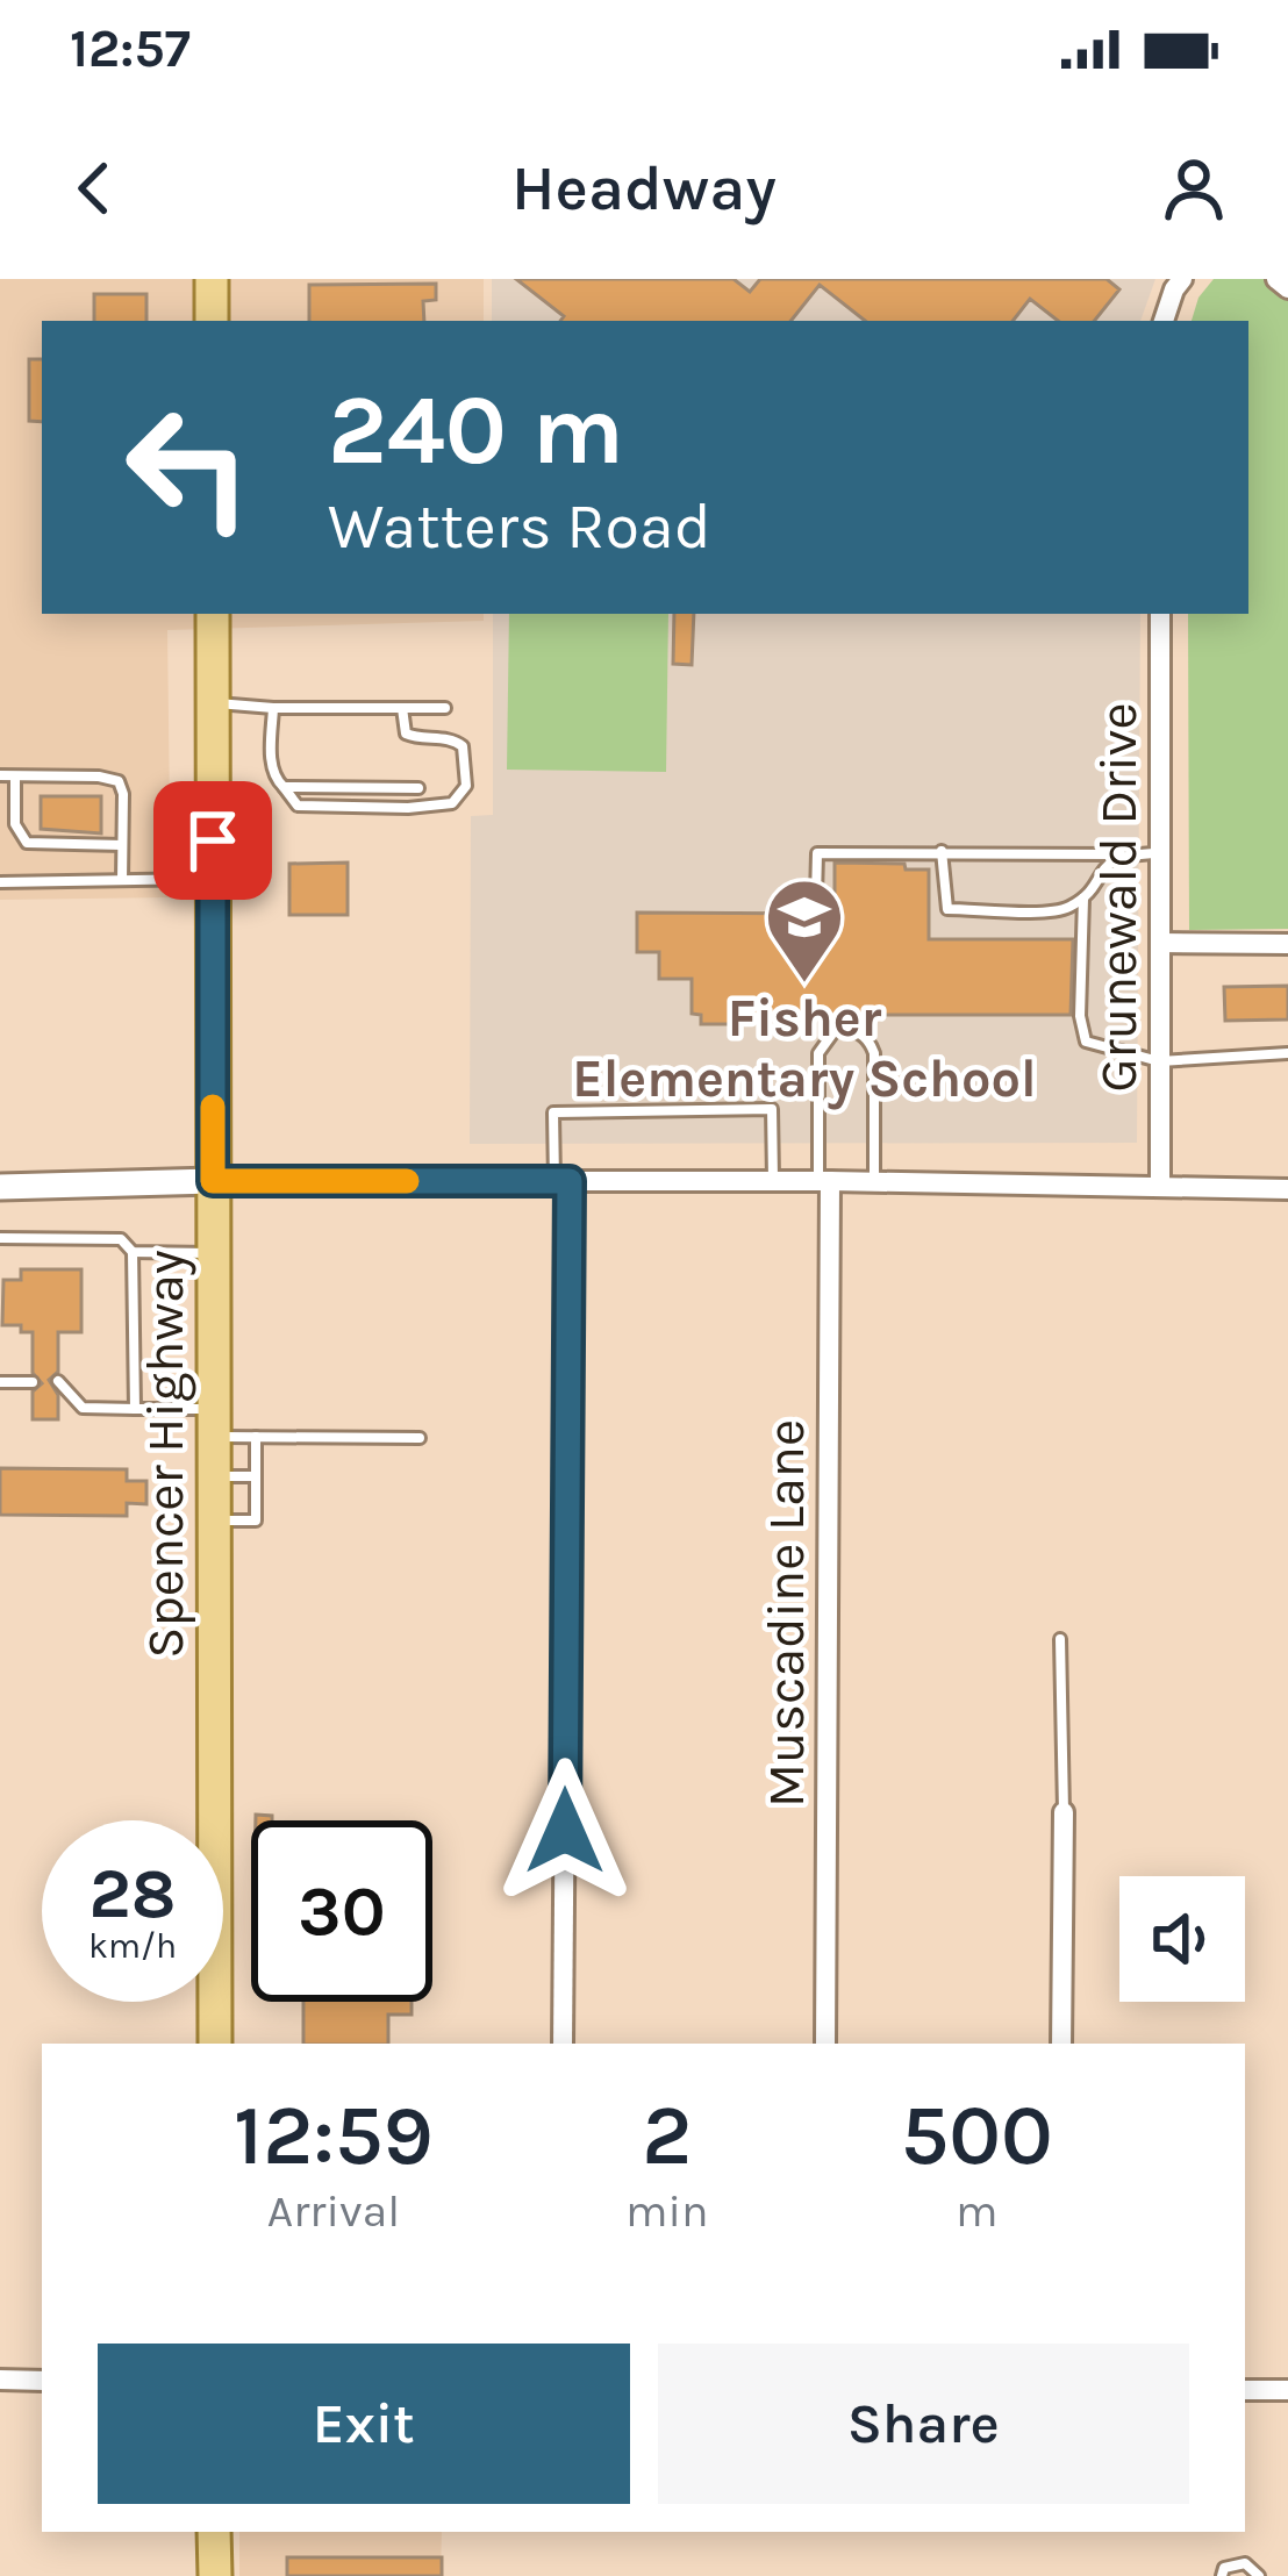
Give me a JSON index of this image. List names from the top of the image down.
{
  "streets": {
    "main road": ["Spencer Highway"],
    "street": ["Grunewald Drive", "Muscadine Lane"]
  },
  "places": {
    "school or university": ["Fisher Elementary School"]
  },
  "page": {
    "status": "12:57",
    "header": "Headway",
    "turn": ["240 m", "Watters Road"],
    "speed": "28 km/h",
    "limit": "30",
    "eta": [
      "12:59",
      "Arrival",
      "2",
      "min",
      "500",
      "m"
    ],
    "buttons": ["Exit", "Share"]
  }
}
